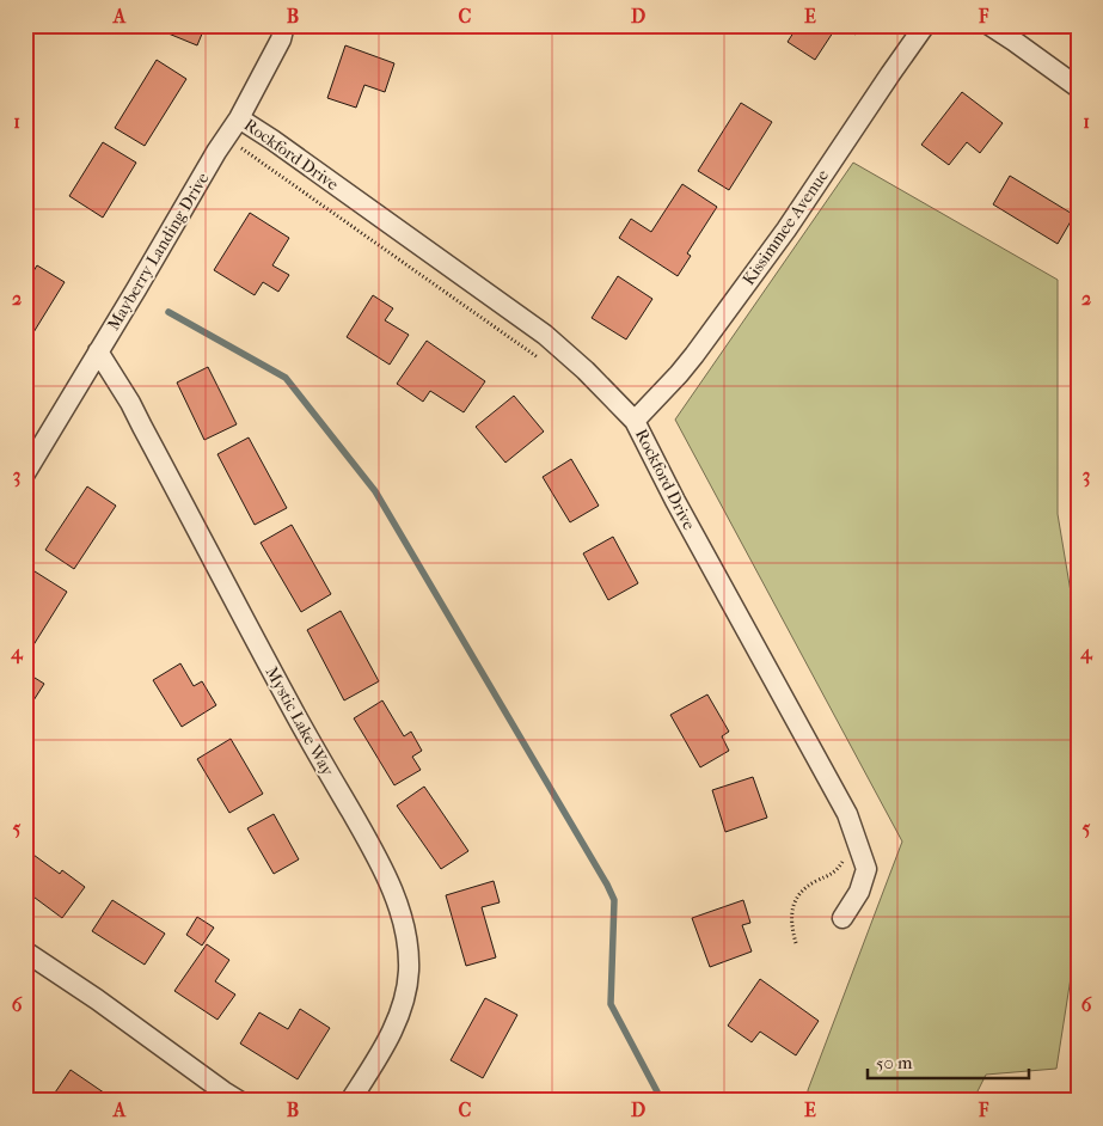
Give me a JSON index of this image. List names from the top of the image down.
{
  "streets": {
    "street": [
      "Rockford Drive",
      "Kissimmee Avenue",
      "Mayberry Landing Drive",
      "Mystic Lake Way"
    ]
  },
  "crossings": [
    ["Rockford Drive", "Kissimmee Avenue"],
    ["Rockford Drive", "Mayberry Landing Drive"],
    ["Mayberry Landing Drive", "Mystic Lake Way"]
  ],
  "scale_bar": "50 m",
  "grid": {
    "columns": [
      "A",
      "B",
      "C",
      "D",
      "E",
      "F"
    ],
    "rows": [
      "1",
      "2",
      "3",
      "4",
      "5",
      "6"
    ]
  }
}
